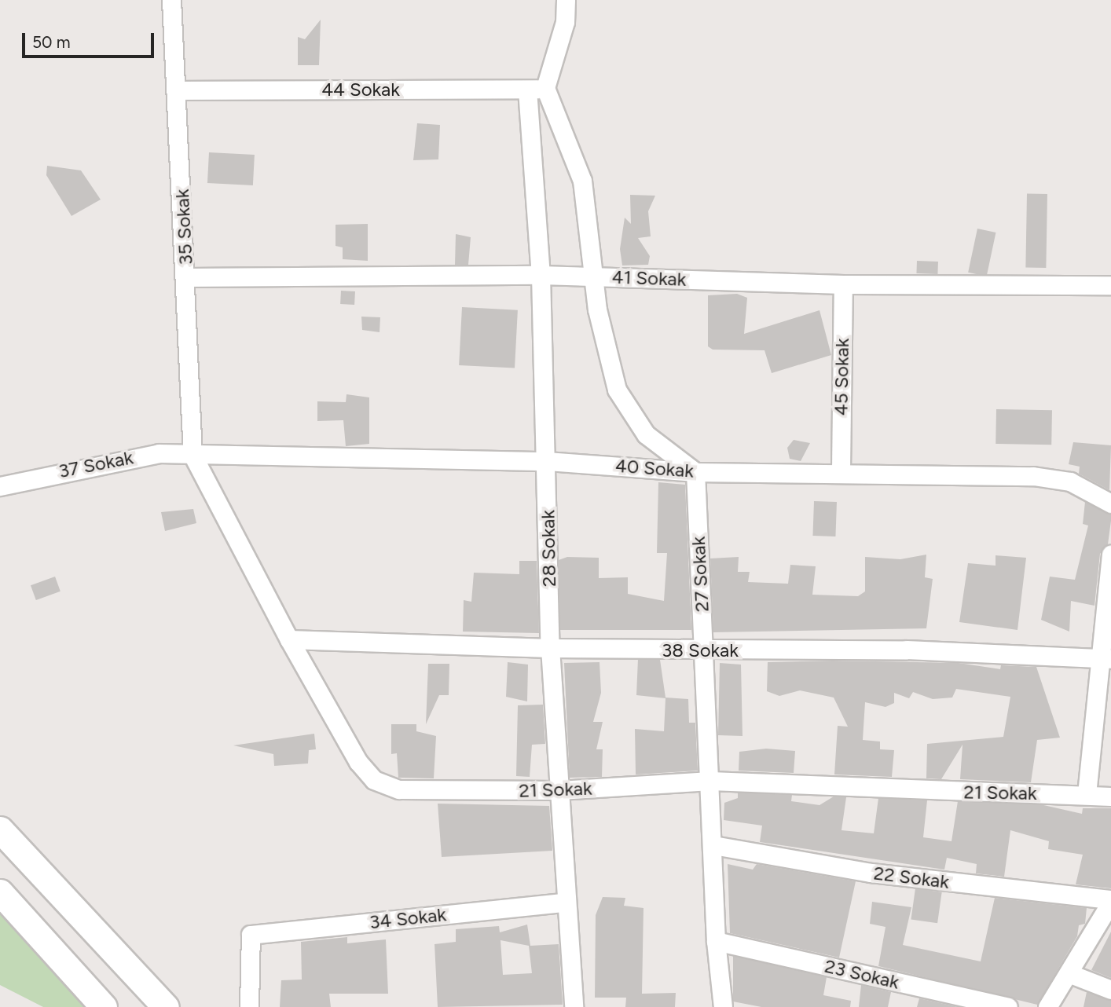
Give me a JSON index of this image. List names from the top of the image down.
{
  "streets": {
    "street": [
      "44 Sokak",
      "35 Sokak",
      "41 Sokak",
      "45 Sokak",
      "37 Sokak",
      "40 Sokak",
      "28 Sokak",
      "27 Sokak",
      "38 Sokak",
      "21 Sokak",
      "22 Sokak",
      "34 Sokak",
      "23 Sokak"
    ]
  },
  "crossings": [
    ["44 Sokak", "35 Sokak"],
    ["44 Sokak", "28 Sokak"],
    ["35 Sokak", "41 Sokak"],
    ["35 Sokak", "37 Sokak"],
    ["35 Sokak", "40 Sokak"],
    ["35 Sokak", "21 Sokak"],
    ["41 Sokak", "45 Sokak"],
    ["41 Sokak", "28 Sokak"],
    ["45 Sokak", "40 Sokak"],
    ["37 Sokak", "40 Sokak"],
    ["37 Sokak", "21 Sokak"],
    ["40 Sokak", "28 Sokak"],
    ["40 Sokak", "27 Sokak"],
    ["40 Sokak", "21 Sokak"],
    ["28 Sokak", "38 Sokak"],
    ["28 Sokak", "21 Sokak"],
    ["28 Sokak", "34 Sokak"],
    ["27 Sokak", "38 Sokak"],
    ["27 Sokak", "21 Sokak"],
    ["27 Sokak", "22 Sokak"],
    ["27 Sokak", "23 Sokak"],
    ["38 Sokak", "21 Sokak"]
  ],
  "scale_bar": "50 m"
}
